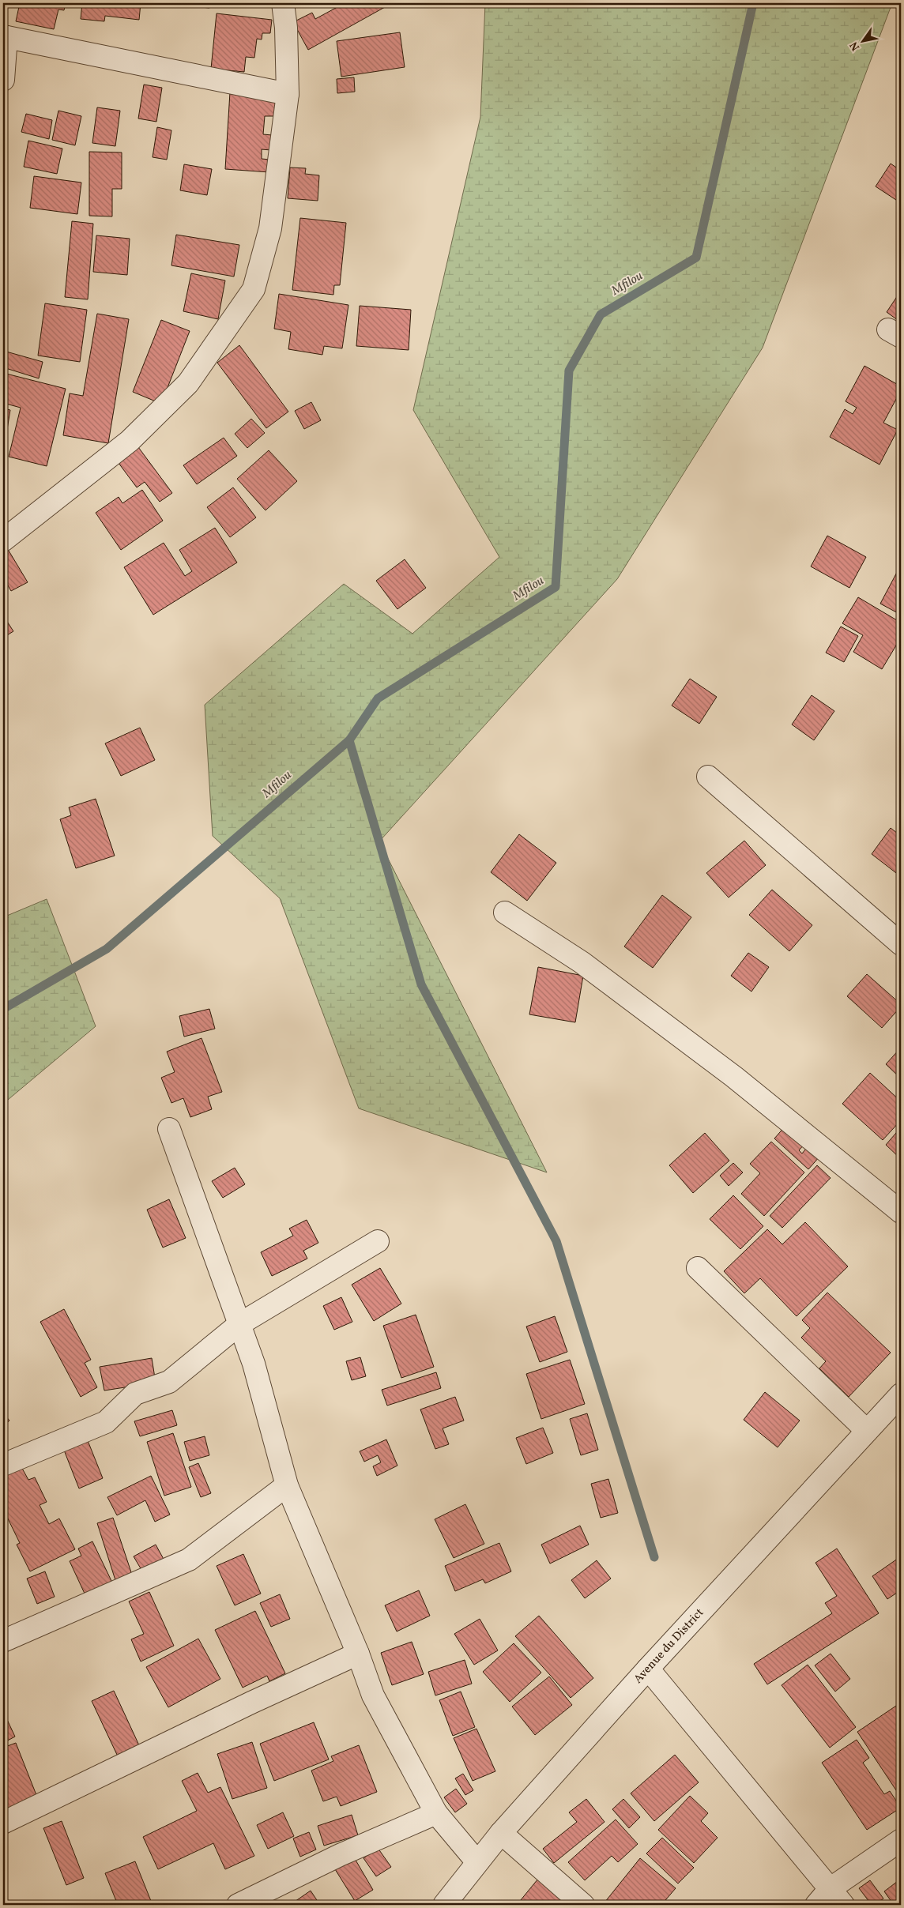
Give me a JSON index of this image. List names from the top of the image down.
{
  "streets": {
    "street": ["Avenue du District"]
  },
  "water": ["Mfilou"],
  "north": "bottom left"
}
